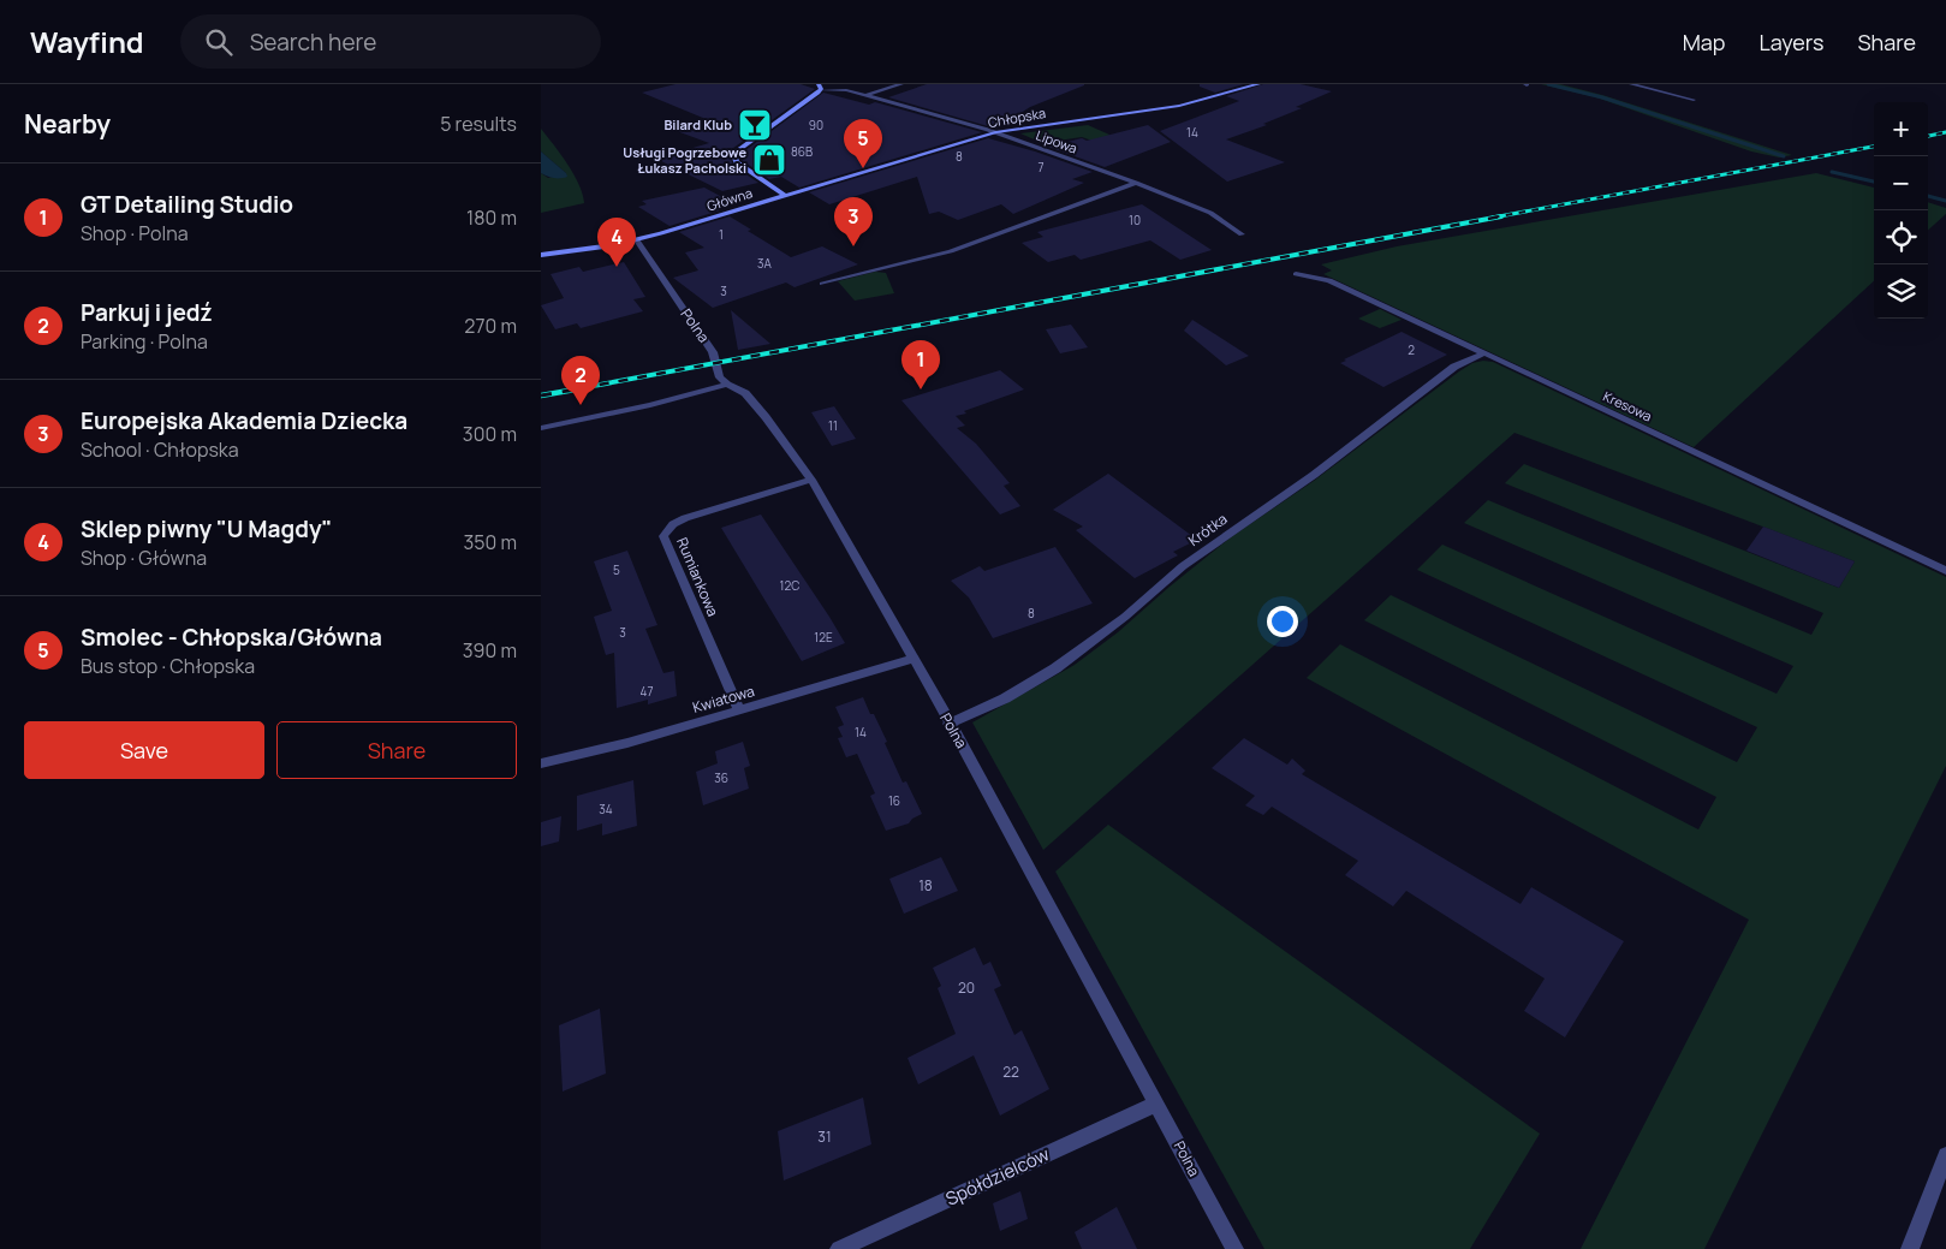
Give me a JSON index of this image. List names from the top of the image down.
{
  "streets": {
    "street": [
      "Chłopska",
      "Lipowa",
      "Główna",
      "Polna",
      "Kresowa",
      "Krótka",
      "Rumiankowa",
      "Kwiatowa",
      "Spółdzielców"
    ]
  },
  "crossings": [
    ["Chłopska", "Lipowa"],
    ["Chłopska", "Główna"],
    ["Lipowa", "Główna"],
    ["Główna", "Polna"],
    ["Polna", "Krótka"],
    ["Polna", "Rumiankowa"],
    ["Polna", "Kwiatowa"],
    ["Polna", "Spółdzielców"],
    ["Kresowa", "Krótka"],
    ["Rumiankowa", "Kwiatowa"]
  ],
  "places": {
    "bar": ["Bilard Klub"],
    "shop": ["Usługi Pogrzebowe Łukasz Pacholski"]
  },
  "house_numbers": [
    "90",
    "14",
    "86B",
    "8",
    "7",
    "10",
    "1",
    "3A",
    "3",
    "2",
    "11",
    "5",
    "12C",
    "8",
    "3",
    "12E",
    "47",
    "14",
    "36",
    "16",
    "34",
    "18",
    "20",
    "22",
    "31"
  ],
  "page": {
    "header": "Wayfind",
    "search": "Search here",
    "nav": ["Map", "Layers", "Share"],
    "heading": ["Nearby", "5 results"],
    "map_buttons": ["+", "−"],
    "pins": [
      "5",
      "3",
      "4",
      "1",
      "2"
    ],
    "list": [
      {
        "mark": "1",
        "name": "GT Detailing Studio",
        "note": "Shop · Polna",
        "value": "180 m"
      },
      {
        "mark": "2",
        "name": "Parkuj i jedź",
        "note": "Parking · Polna",
        "value": "270 m"
      },
      {
        "mark": "3",
        "name": "Europejska Akademia Dziecka",
        "note": "School · Chłopska",
        "value": "300 m"
      },
      {
        "mark": "4",
        "name": "Sklep piwny \"U Magdy\"",
        "note": "Shop · Główna",
        "value": "350 m"
      },
      {
        "mark": "5",
        "name": "Smolec - Chłopska/Główna",
        "note": "Bus stop · Chłopska",
        "value": "390 m"
      }
    ],
    "buttons": ["Save", "Share"]
  }
}
